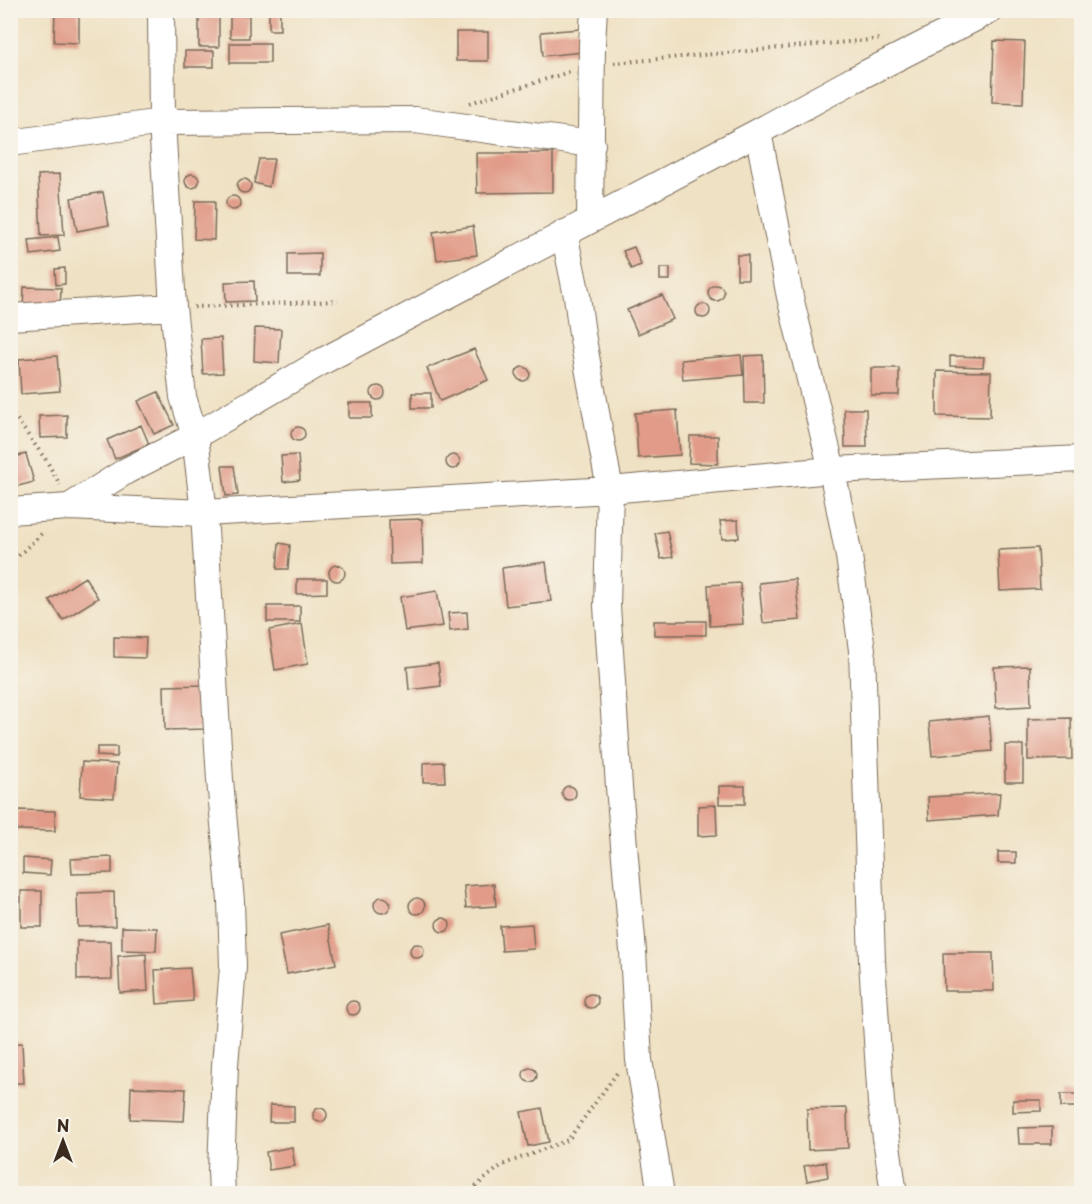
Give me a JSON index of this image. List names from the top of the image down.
{
  "north": "top"
}
